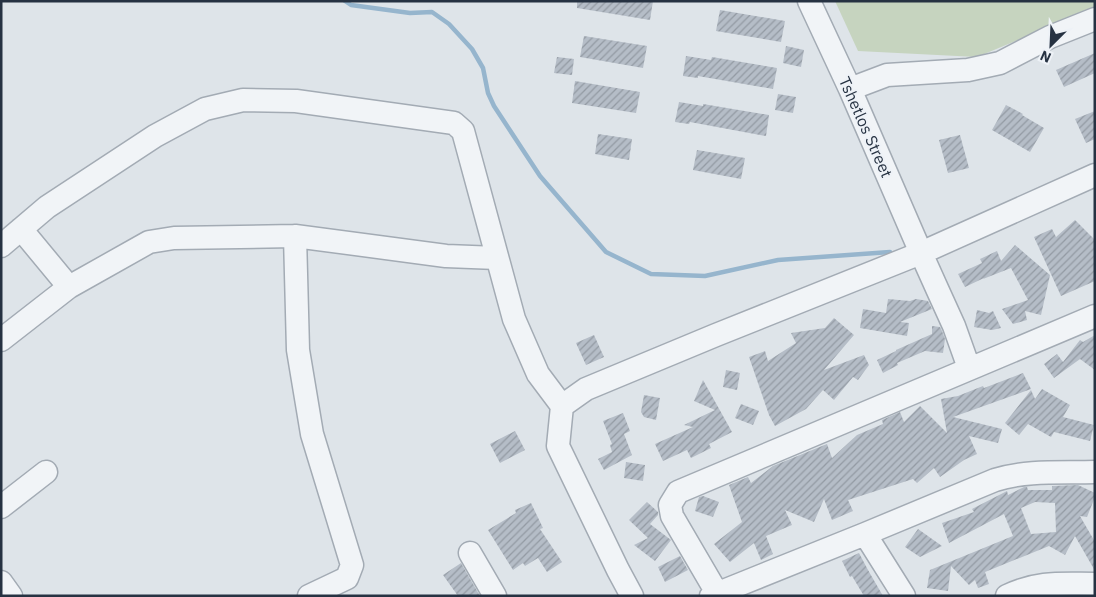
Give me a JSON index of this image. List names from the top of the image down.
{
  "streets": {
    "street": ["Tshetlos Street"]
  },
  "north": "bottom left"
}
